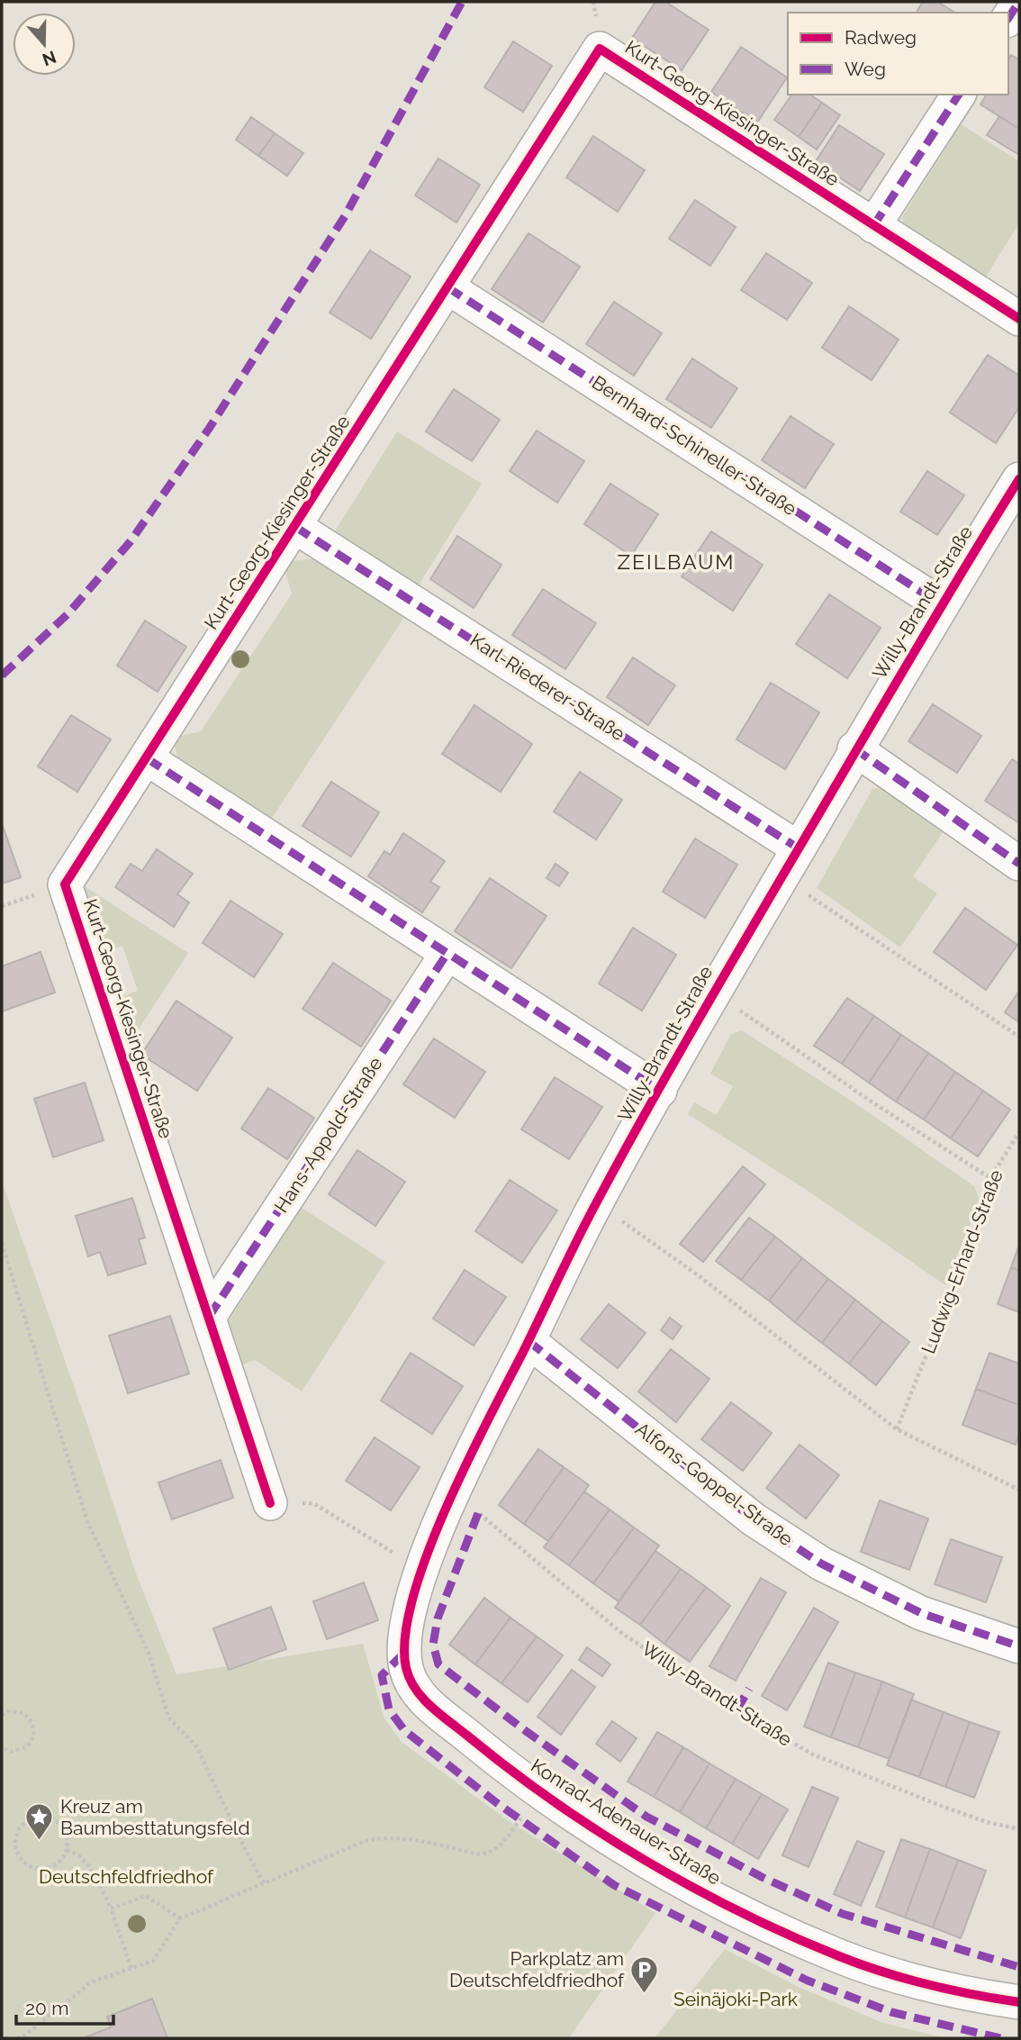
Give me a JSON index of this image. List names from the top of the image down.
{
  "streets": {
    "street": [
      "Kurt-Georg-Kiesinger-Straße",
      "Bernhard-Schineller-Straße",
      "Willy-Brandt-Straße",
      "Karl-Riederer-Straße",
      "Hans-Appold-Straße",
      "Alfons-Goppel-Straße",
      "Konrad-Adenauer-Straße"
    ],
    "path": ["Ludwig-Erhard-Straße"]
  },
  "crossings": [
    ["Kurt-Georg-Kiesinger-Straße", "Bernhard-Schineller-Straße"],
    ["Kurt-Georg-Kiesinger-Straße", "Karl-Riederer-Straße"],
    ["Kurt-Georg-Kiesinger-Straße", "Hans-Appold-Straße"],
    ["Bernhard-Schineller-Straße", "Willy-Brandt-Straße"],
    ["Willy-Brandt-Straße", "Karl-Riederer-Straße"],
    ["Willy-Brandt-Straße", "Ludwig-Erhard-Straße"],
    ["Willy-Brandt-Straße", "Alfons-Goppel-Straße"],
    ["Willy-Brandt-Straße", "Konrad-Adenauer-Straße"]
  ],
  "districts": ["ZEILBAUM"],
  "parks": ["Deutschfeldfriedhof", "Seinäjoki-Park"],
  "places": {
    "place": ["Kreuz am Baumbesttatungsfeld"],
    "parking": ["Parkplatz am Deutschfeldfriedhof"]
  },
  "legend": ["Radweg", "Weg"],
  "scale_bar": "20 m",
  "north": "bottom"
}
